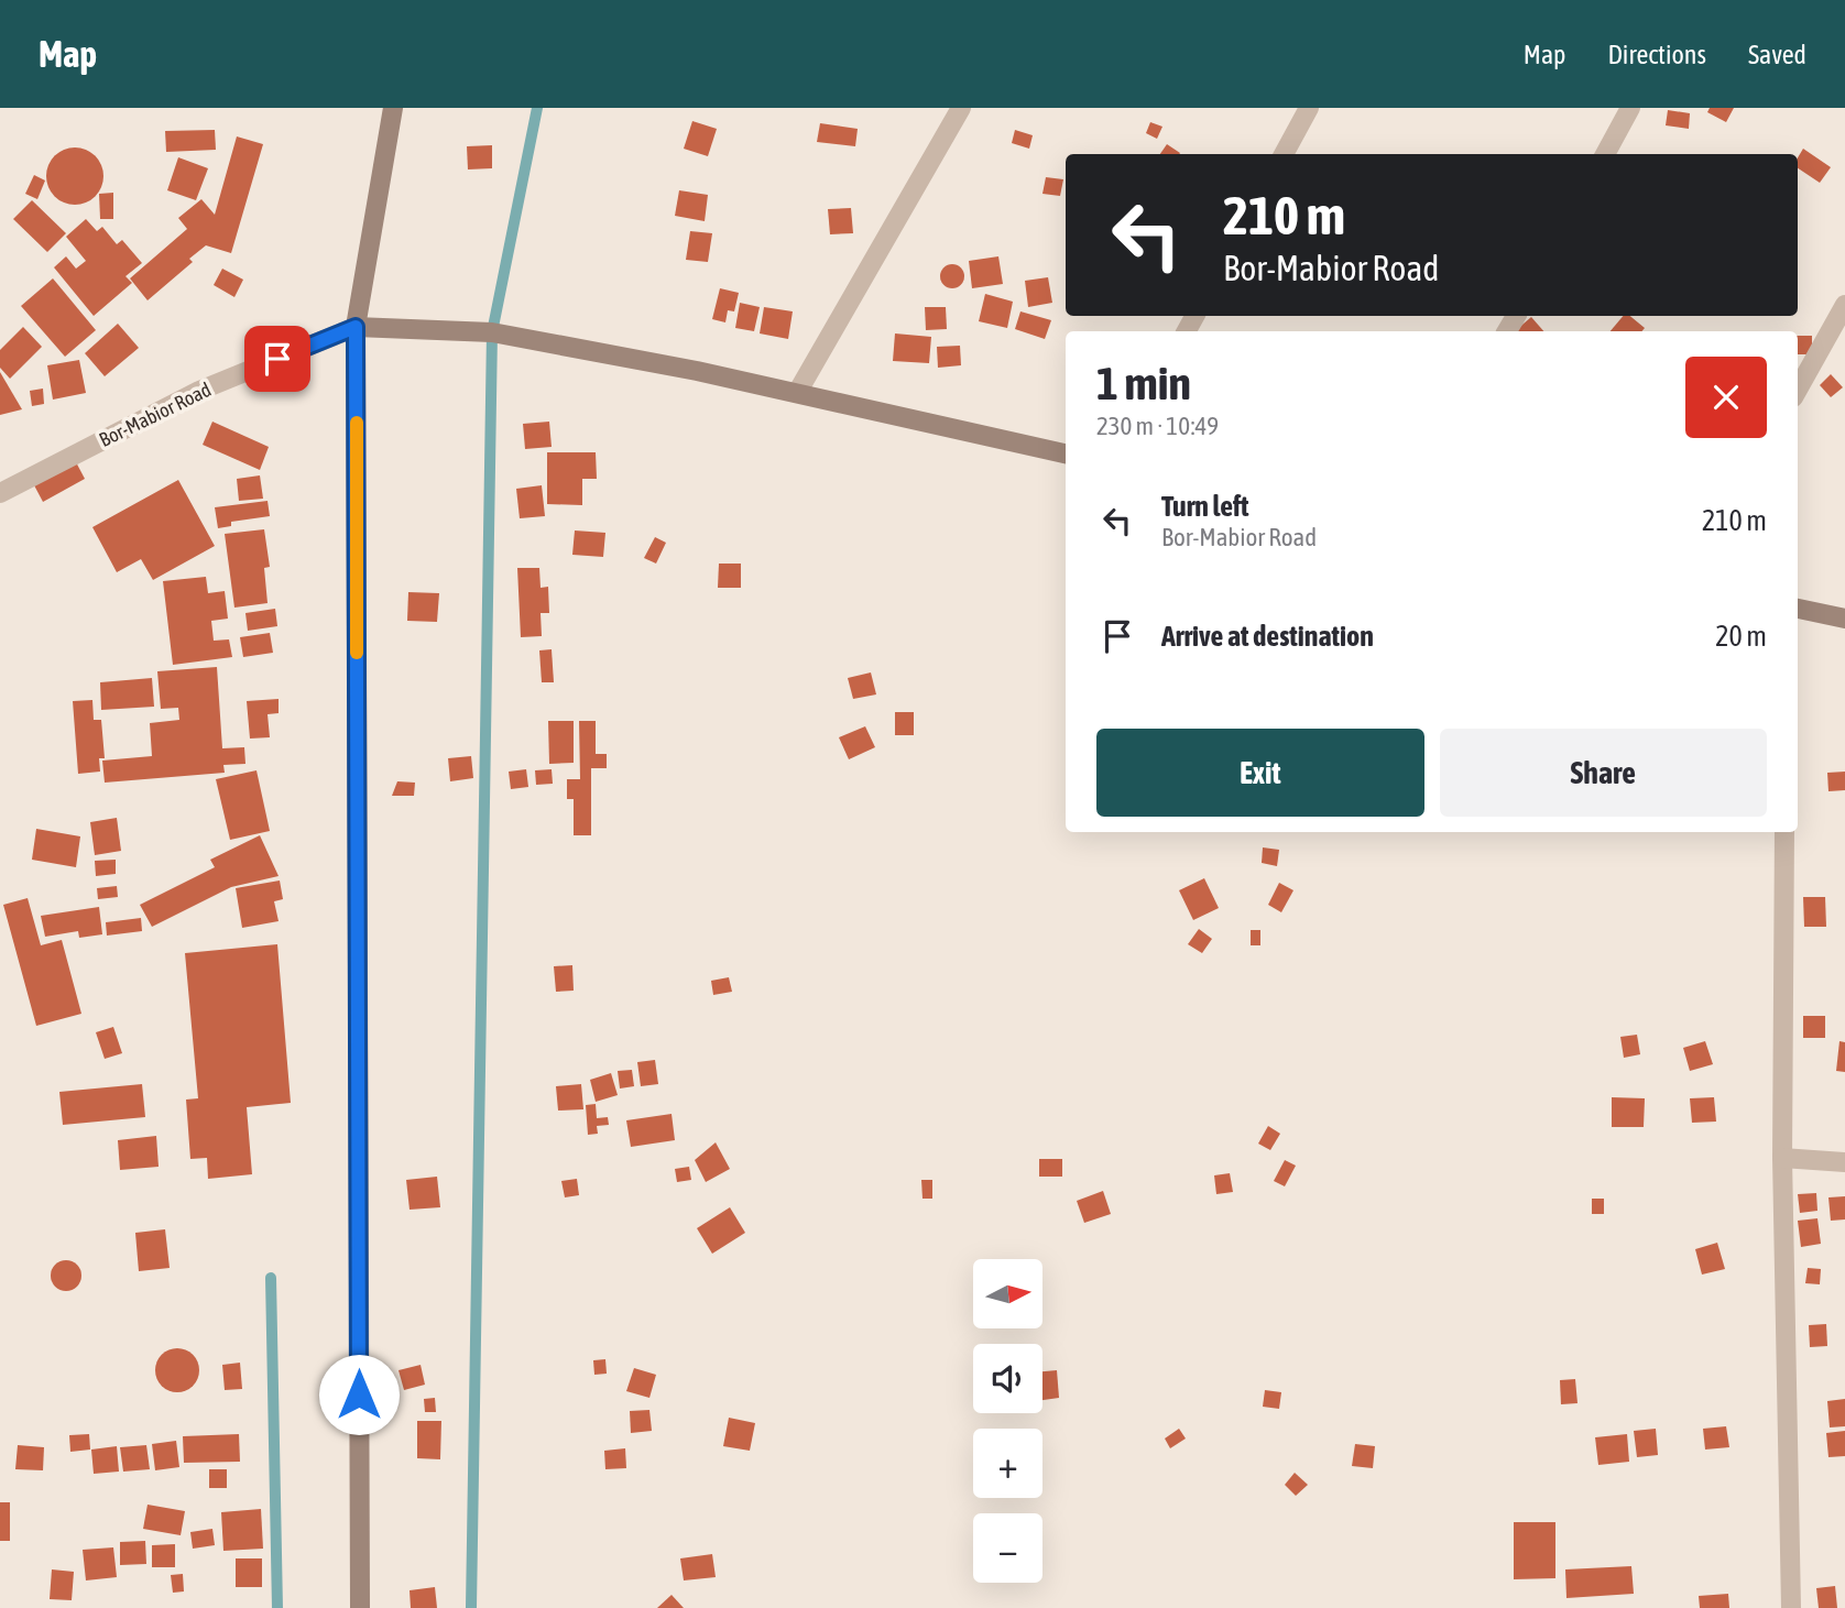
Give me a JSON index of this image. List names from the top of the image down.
{
  "streets": {
    "street": ["Bor-Mabior Road"]
  },
  "north": "right",
  "page": {
    "header": "Map",
    "nav": ["Map", "Directions", "Saved"],
    "turn": ["210 m", "Bor-Mabior Road"],
    "heading": ["1 min", "230 m · 10:49"],
    "list": [
      {
        "name": "Turn left",
        "note": "Bor-Mabior Road",
        "value": "210 m"
      },
      {
        "name": "Arrive at destination",
        "value": "20 m"
      }
    ],
    "buttons": ["Exit", "Share"],
    "map_buttons": ["+", "−"]
  }
}
